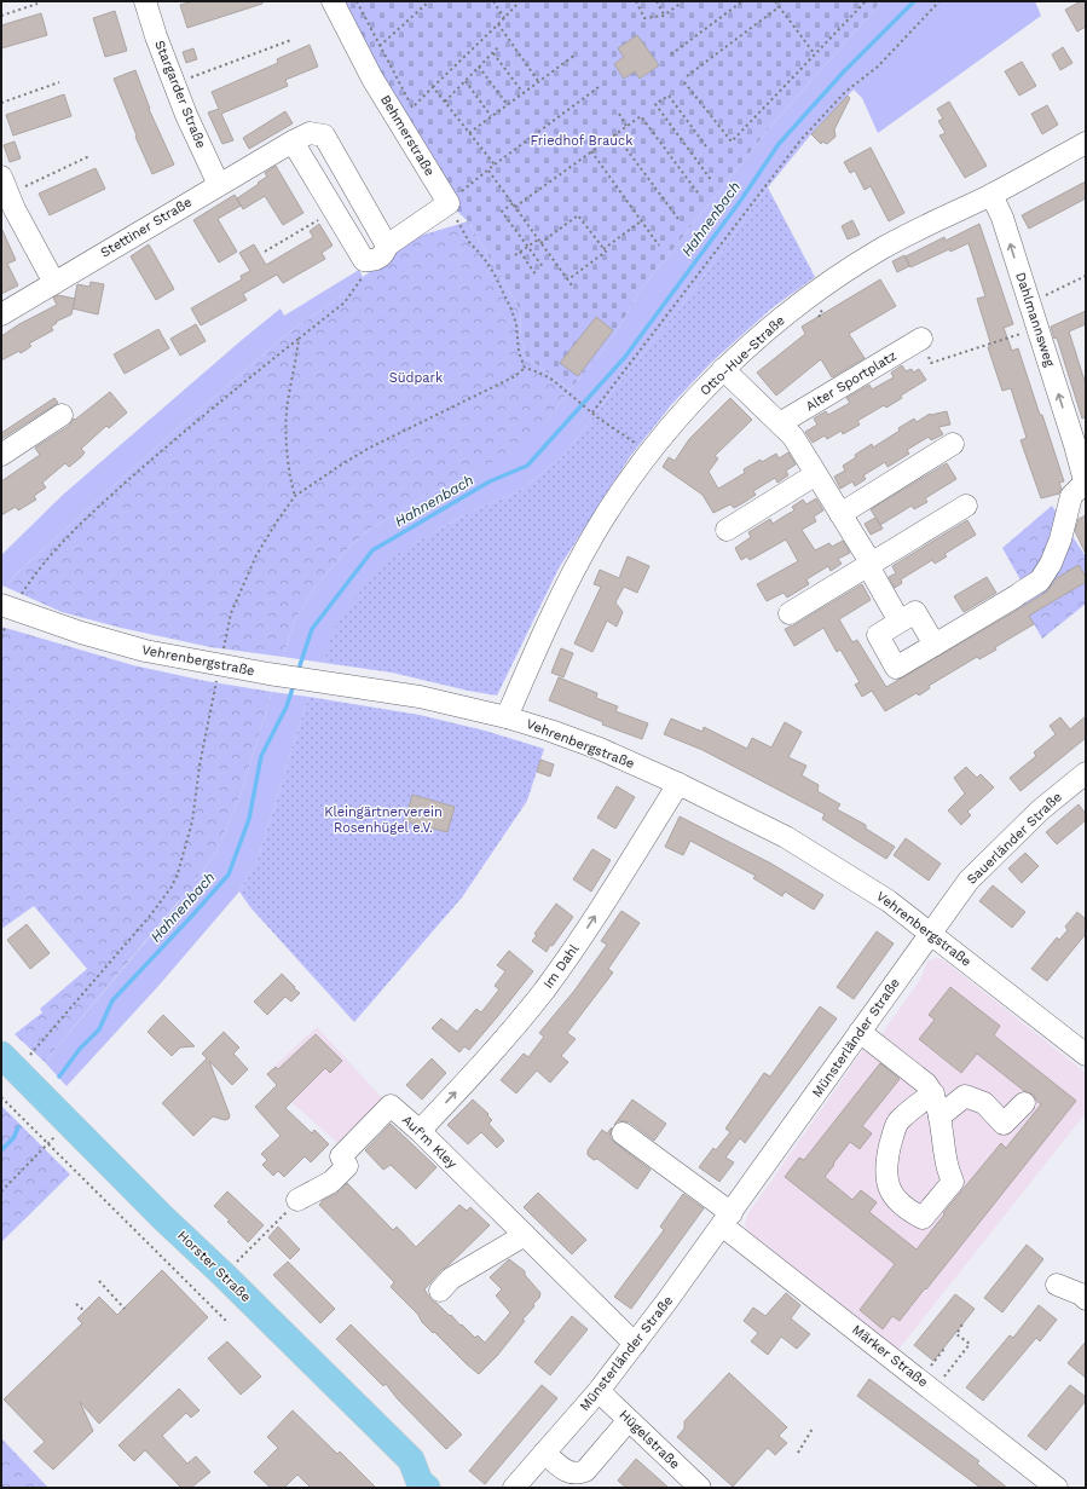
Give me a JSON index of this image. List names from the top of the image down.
{
  "streets": {
    "main road": ["Horster Straße"],
    "street": [
      "Stargarder Straße",
      "Behmerstraße",
      "Stettiner Straße",
      "Dahlmannsweg",
      "Otto-Hue-Straße",
      "Alter Sportplatz",
      "Vehrenbergstraße",
      "Sauerländer Straße",
      "Im Dahl",
      "Münsterländer Straße",
      "Auf'm Kley",
      "Märker Straße",
      "Hügelstraße"
    ]
  },
  "crossings": [
    ["Stargarder Straße", "Stettiner Straße"],
    ["Dahlmannsweg", "Otto-Hue-Straße"],
    ["Otto-Hue-Straße", "Vehrenbergstraße"],
    ["Vehrenbergstraße", "Sauerländer Straße"],
    ["Vehrenbergstraße", "Im Dahl"],
    ["Vehrenbergstraße", "Münsterländer Straße"],
    ["Sauerländer Straße", "Münsterländer Straße"],
    ["Im Dahl", "Auf'm Kley"],
    ["Münsterländer Straße", "Auf'm Kley"],
    ["Münsterländer Straße", "Märker Straße"],
    ["Münsterländer Straße", "Hügelstraße"]
  ],
  "one_way": ["Dahlmannsweg", "Im Dahl"],
  "water": ["Hahnenbach"],
  "parks": ["Friedhof Brauck", "Südpark", "Kleingärtnerverein Rosenhügel e.V."]
}
